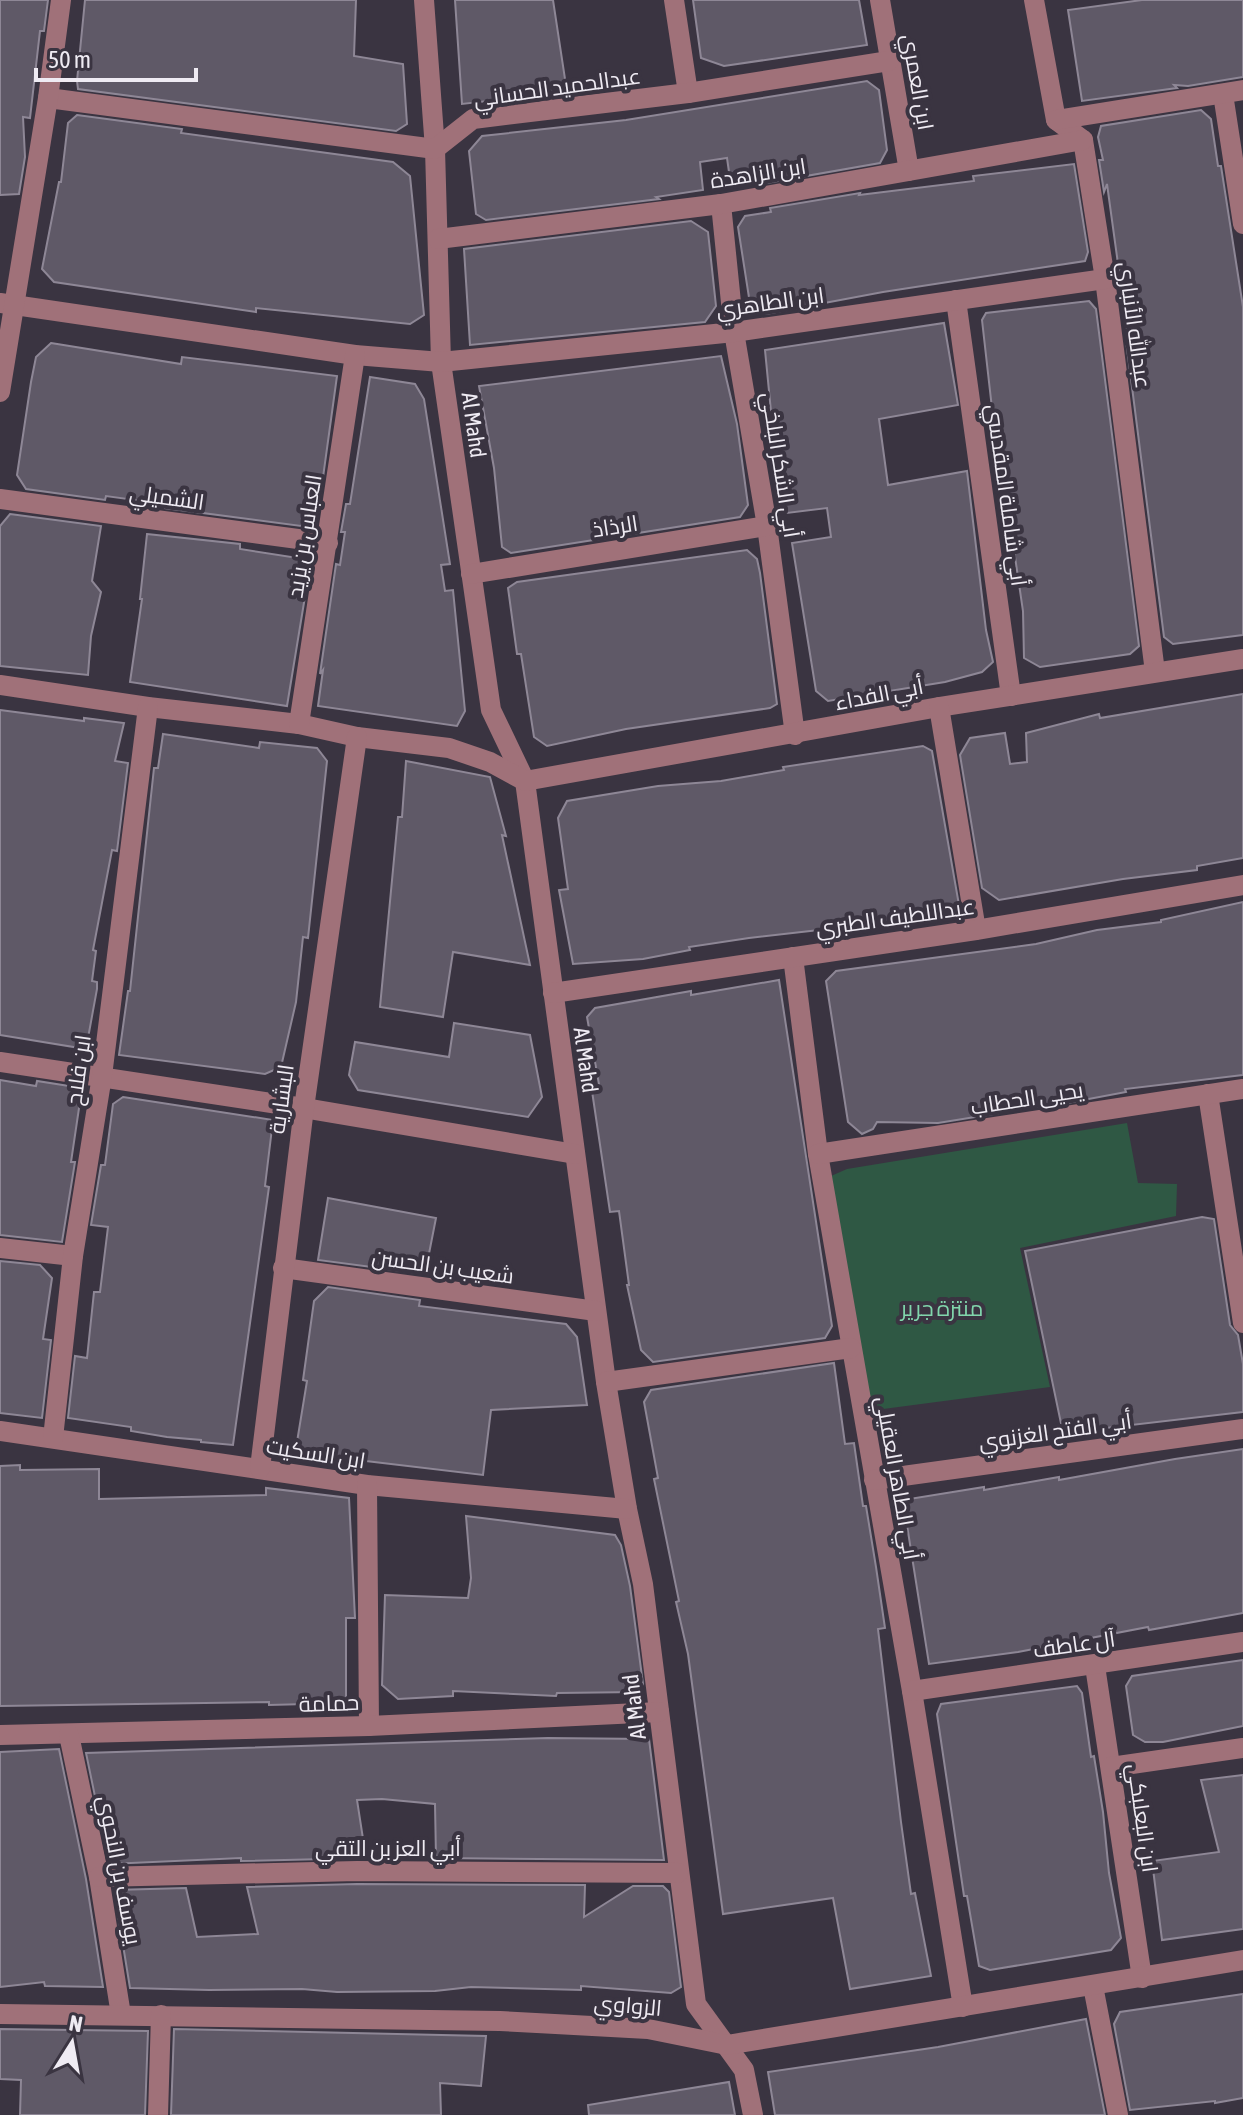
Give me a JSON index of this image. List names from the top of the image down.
{
  "streets": {
    "street": [
      "ابن العمري",
      "عبدالحميد الحساني",
      "ابن الزاهدة",
      "ابن الطاهري",
      "عبدالله الأنباري",
      "Al Mahd",
      "أبي الشكر البلخي",
      "أبي شاملة المقدسي",
      "الشميلي",
      "الرذاذ",
      "العباس بن يزيد",
      "أبي الفداء",
      "عبداللطيف الطبري",
      "ابن فلاح",
      "يحيى الحطاب",
      "البشارية",
      "شعيب بن الحسن",
      "أبي الفتح الغزنوي",
      "ابن السكيت",
      "أبي الطاهر العقيلي",
      "آل عاطف",
      "حمامة",
      "ابن البعلبكي",
      "أبي العز بن التقي",
      "يوسف بن النحوي",
      "الزواوي"
    ]
  },
  "crossings": [
    ["ابن العمري", "عبدالحميد الحساني"],
    ["ابن العمري", "ابن الزاهدة"],
    ["عبدالحميد الحساني", "Al Mahd"],
    ["ابن الزاهدة", "عبدالله الأنباري"],
    ["ابن الزاهدة", "Al Mahd"],
    ["ابن الزاهدة", "أبي الشكر البلخي"],
    ["ابن الطاهري", "عبدالله الأنباري"],
    ["ابن الطاهري", "Al Mahd"],
    ["ابن الطاهري", "أبي الشكر البلخي"],
    ["ابن الطاهري", "أبي شاملة المقدسي"],
    ["عبدالله الأنباري", "أبي الفداء"],
    ["Al Mahd", "الرذاذ"],
    ["Al Mahd", "أبي الفداء"],
    ["Al Mahd", "عبداللطيف الطبري"],
    ["Al Mahd", "شعيب بن الحسن"],
    ["Al Mahd", "ابن السكيت"],
    ["Al Mahd", "حمامة"],
    ["Al Mahd", "أبي العز بن التقي"],
    ["Al Mahd", "الزواوي"],
    ["أبي الشكر البلخي", "الرذاذ"],
    ["أبي الشكر البلخي", "أبي الفداء"],
    ["أبي شاملة المقدسي", "أبي الفداء"],
    ["الشميلي", "العباس بن يزيد"],
    ["عبداللطيف الطبري", "أبي الطاهر العقيلي"],
    ["ابن فلاح", "ابن السكيت"],
    ["يحيى الحطاب", "أبي الطاهر العقيلي"],
    ["البشارية", "شعيب بن الحسن"],
    ["البشارية", "ابن السكيت"],
    ["أبي الفتح الغزنوي", "أبي الطاهر العقيلي"],
    ["أبي الطاهر العقيلي", "آل عاطف"],
    ["أبي الطاهر العقيلي", "الزواوي"],
    ["آل عاطف", "ابن البعلبكي"],
    ["حمامة", "يوسف بن النحوي"],
    ["ابن البعلبكي", "الزواوي"],
    ["أبي العز بن التقي", "يوسف بن النحوي"],
    ["يوسف بن النحوي", "الزواوي"]
  ],
  "parks": ["منتزة جرير"],
  "scale_bar": "50 m",
  "north": "top"
}
